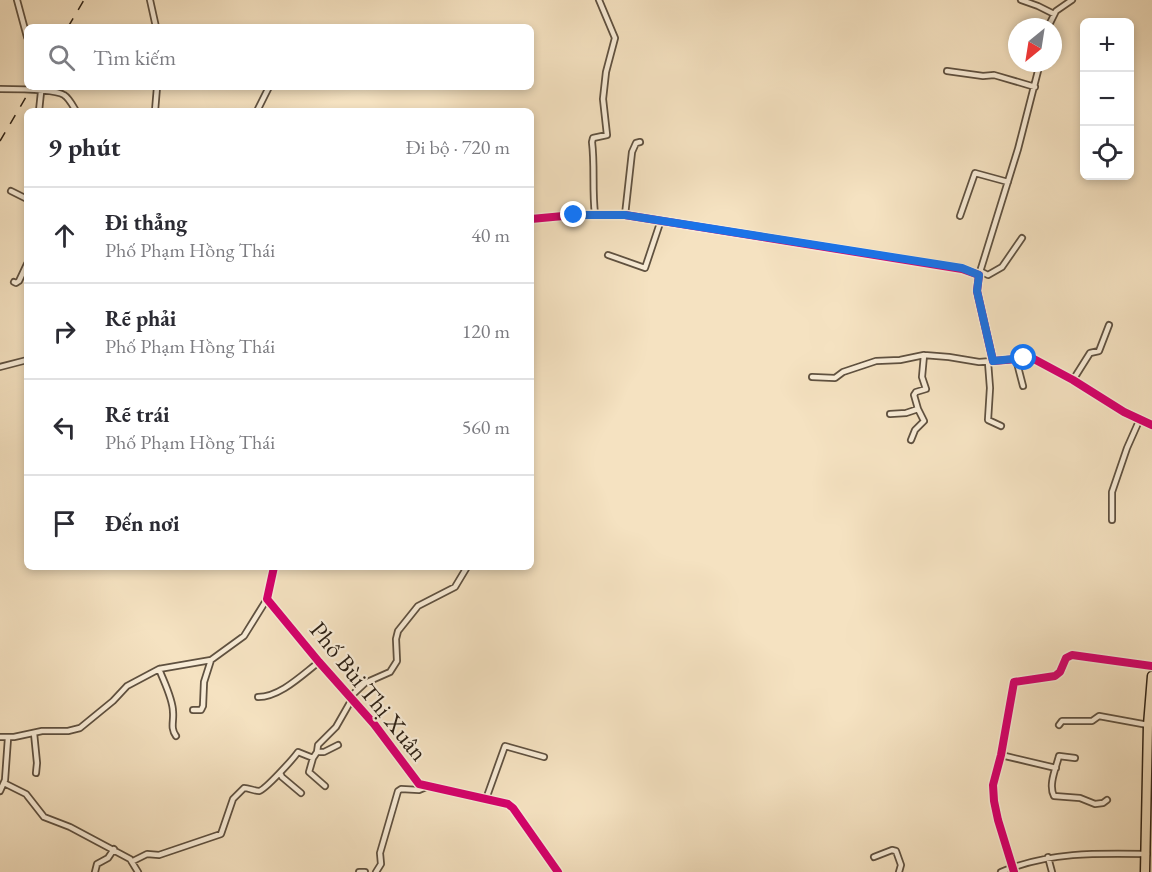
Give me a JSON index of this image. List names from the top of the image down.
{
  "streets": {
    "street": ["Phố Bùi Thị Xuân"]
  },
  "north": "bottom left",
  "page": {
    "map_buttons": ["+", "−"],
    "search": "Tìm kiếm",
    "heading": ["9 phút", "Đi bộ · 720 m"],
    "list": [
      ["Đi thẳng", "Phố Phạm Hồng Thái", "40 m"],
      ["Rẽ phải", "Phố Phạm Hồng Thái", "120 m"],
      ["Rẽ trái", "Phố Phạm Hồng Thái", "560 m"],
      "Đến nơi"
    ]
  }
}
